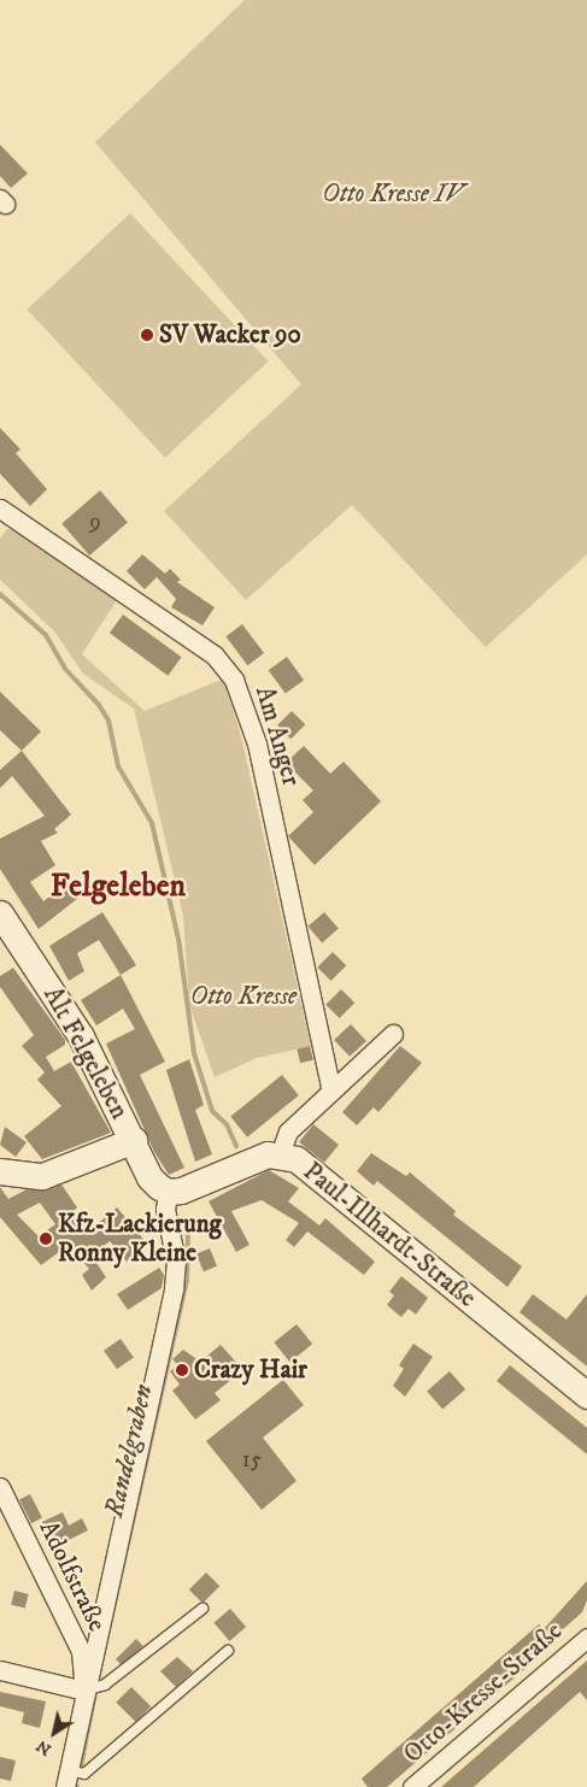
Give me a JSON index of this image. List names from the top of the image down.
{
  "streets": {
    "street": [
      "Am Anger",
      "Alt Felgeleben",
      "Paul-Illhardt-Straße",
      "Adolfstraße",
      "Otto-Kresse-Straße"
    ]
  },
  "crossings": [
    ["Alt Felgeleben", "Paul-Illhardt-Straße"]
  ],
  "districts": ["Felgeleben"],
  "water": ["Randelgraben"],
  "parks": ["Otto Kresse IV", "Otto Kresse"],
  "places": ["SV Wacker 90", "Kfz-Lackierung Ronny Kleine", "Crazy Hair"],
  "house_numbers": ["9", "15"],
  "north": "bottom left"
}
